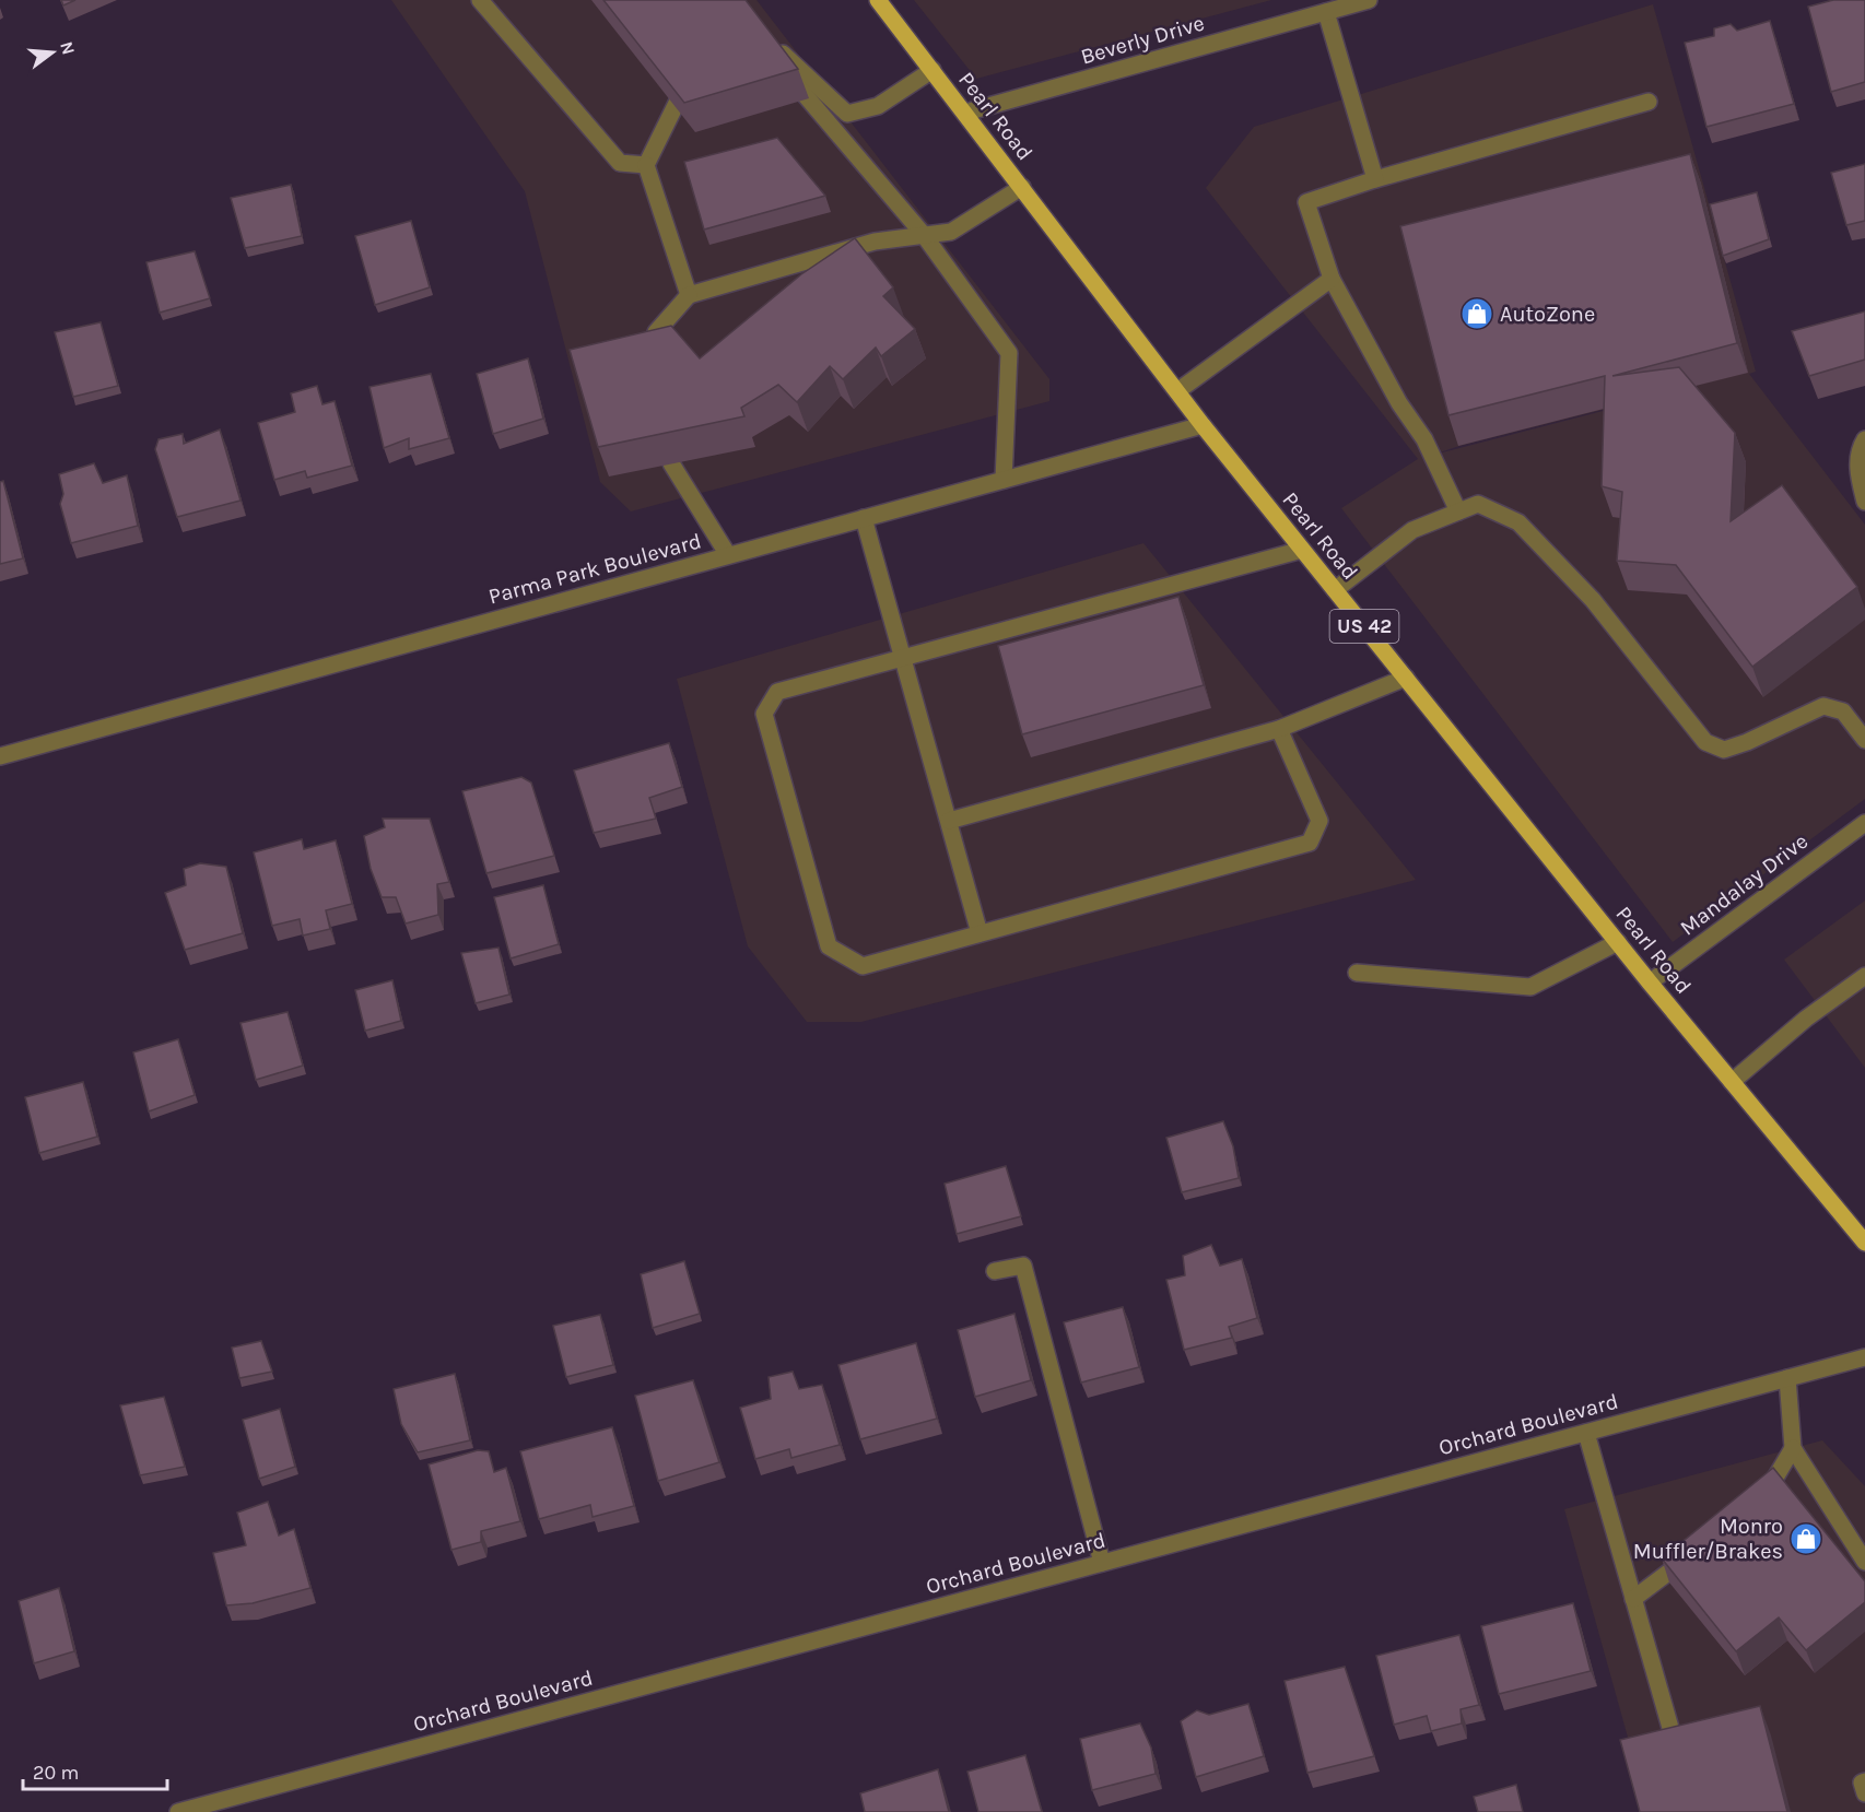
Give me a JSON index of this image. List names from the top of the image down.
{
  "streets": {
    "main road": ["Pearl Road", "US 42"],
    "street": [
      "Beverly Drive",
      "Parma Park Boulevard",
      "Mandalay Drive",
      "Orchard Boulevard"
    ]
  },
  "crossings": [
    ["Beverly Drive", "Pearl Road"],
    ["Pearl Road", "Parma Park Boulevard"],
    ["Pearl Road", "Mandalay Drive"]
  ],
  "places": {
    "shop": ["AutoZone", "Monro Muffler/Brakes"]
  },
  "scale_bar": "20 m",
  "north": "right"
}
